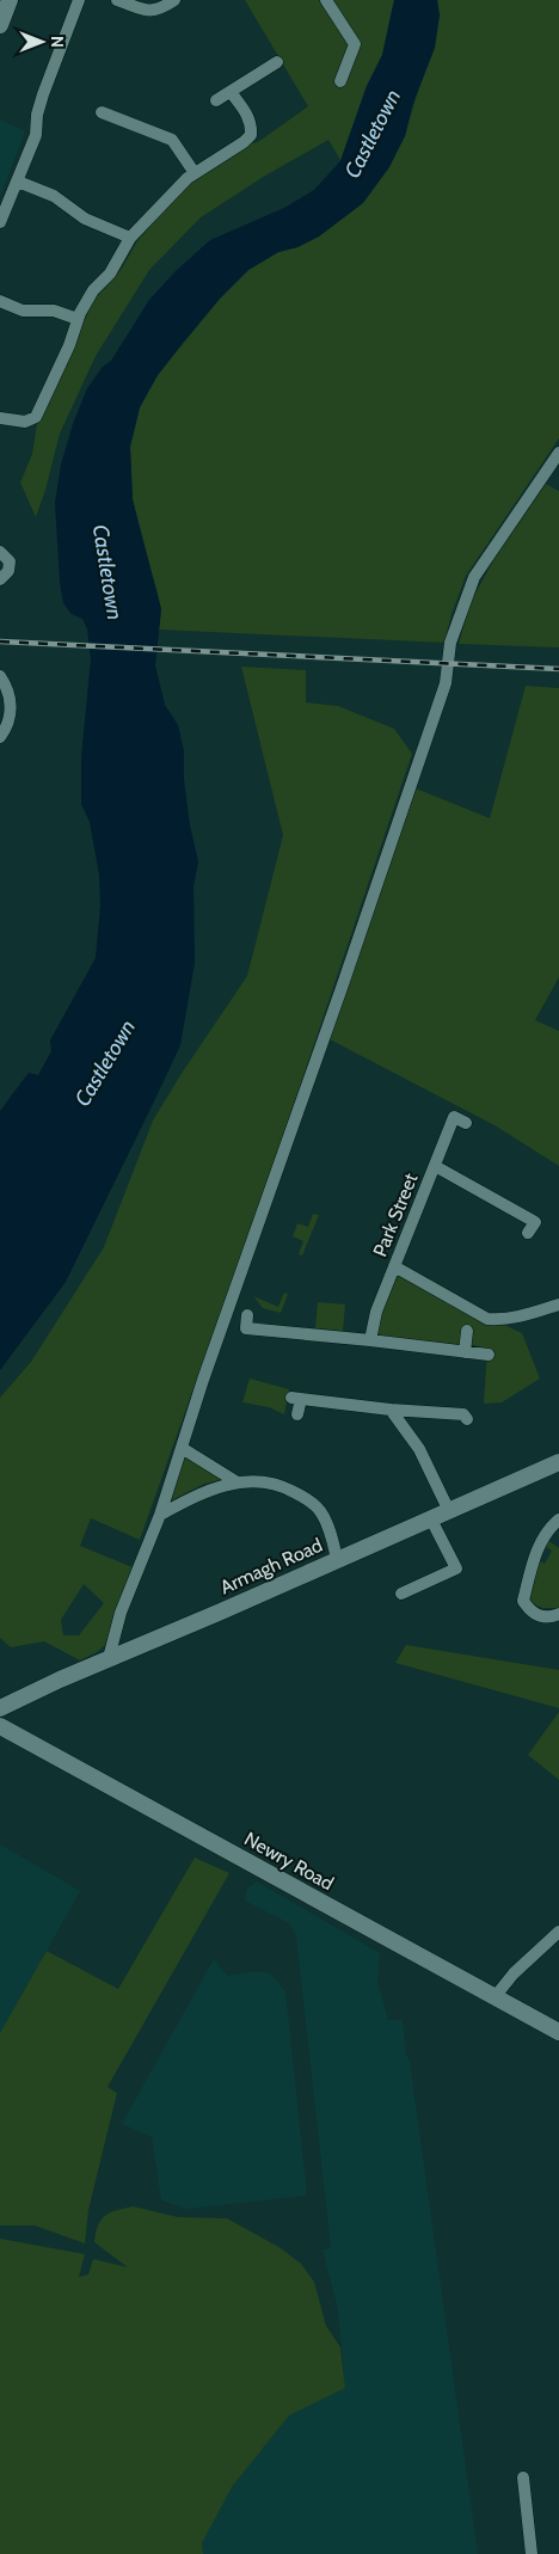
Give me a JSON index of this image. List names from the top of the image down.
{
  "streets": {
    "main road": ["Armagh Road", "Newry Road"],
    "street": ["Park Street"]
  },
  "water": ["Castletown"],
  "north": "right"
}
